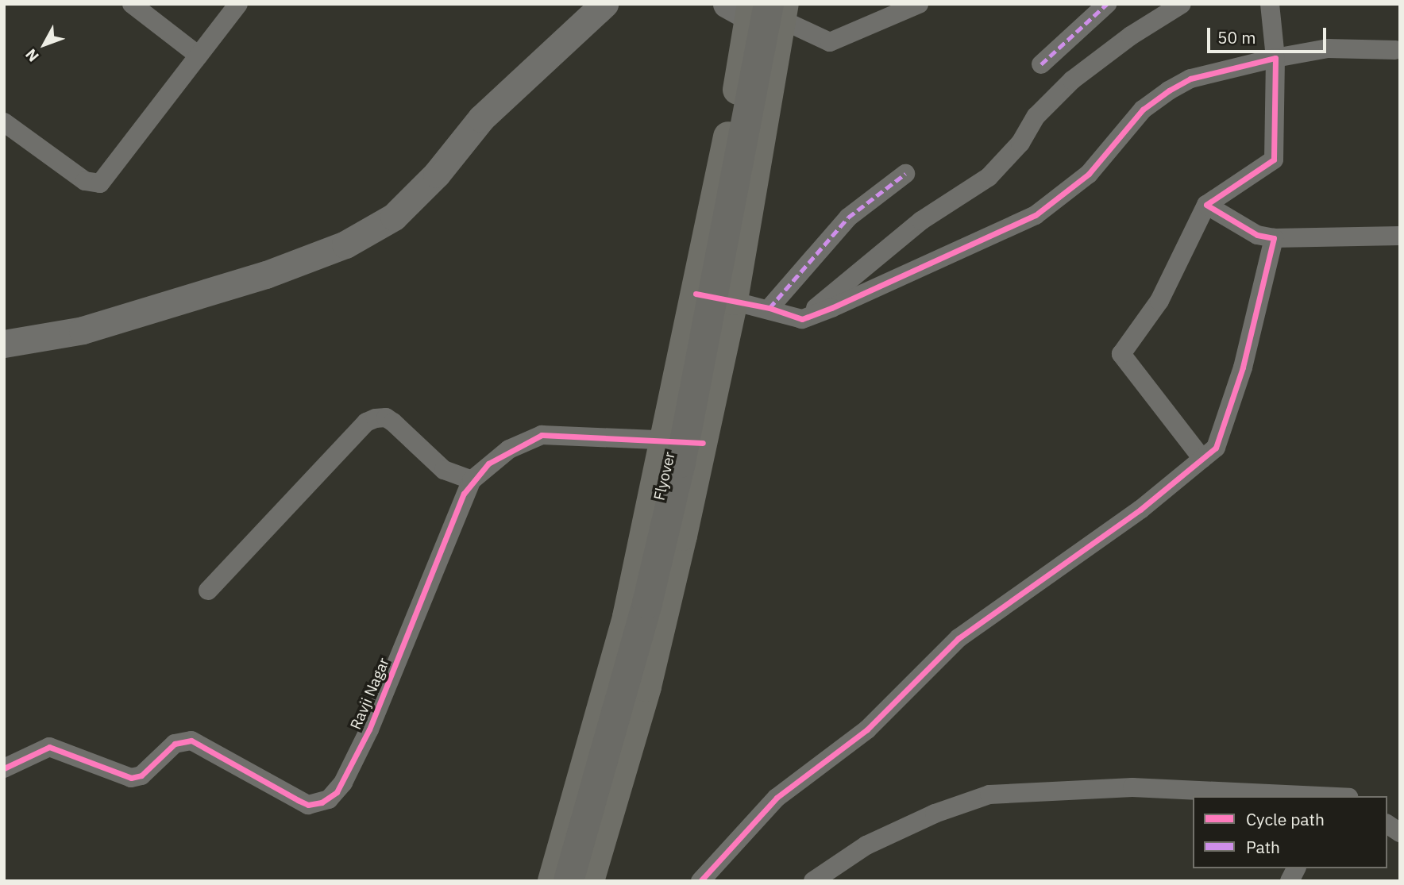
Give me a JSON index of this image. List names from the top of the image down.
{
  "streets": {
    "highway": ["Flyover"],
    "street": ["Ravji Nagar"]
  },
  "legend": ["Cycle path", "Path"],
  "scale_bar": "50 m",
  "north": "bottom left"
}
